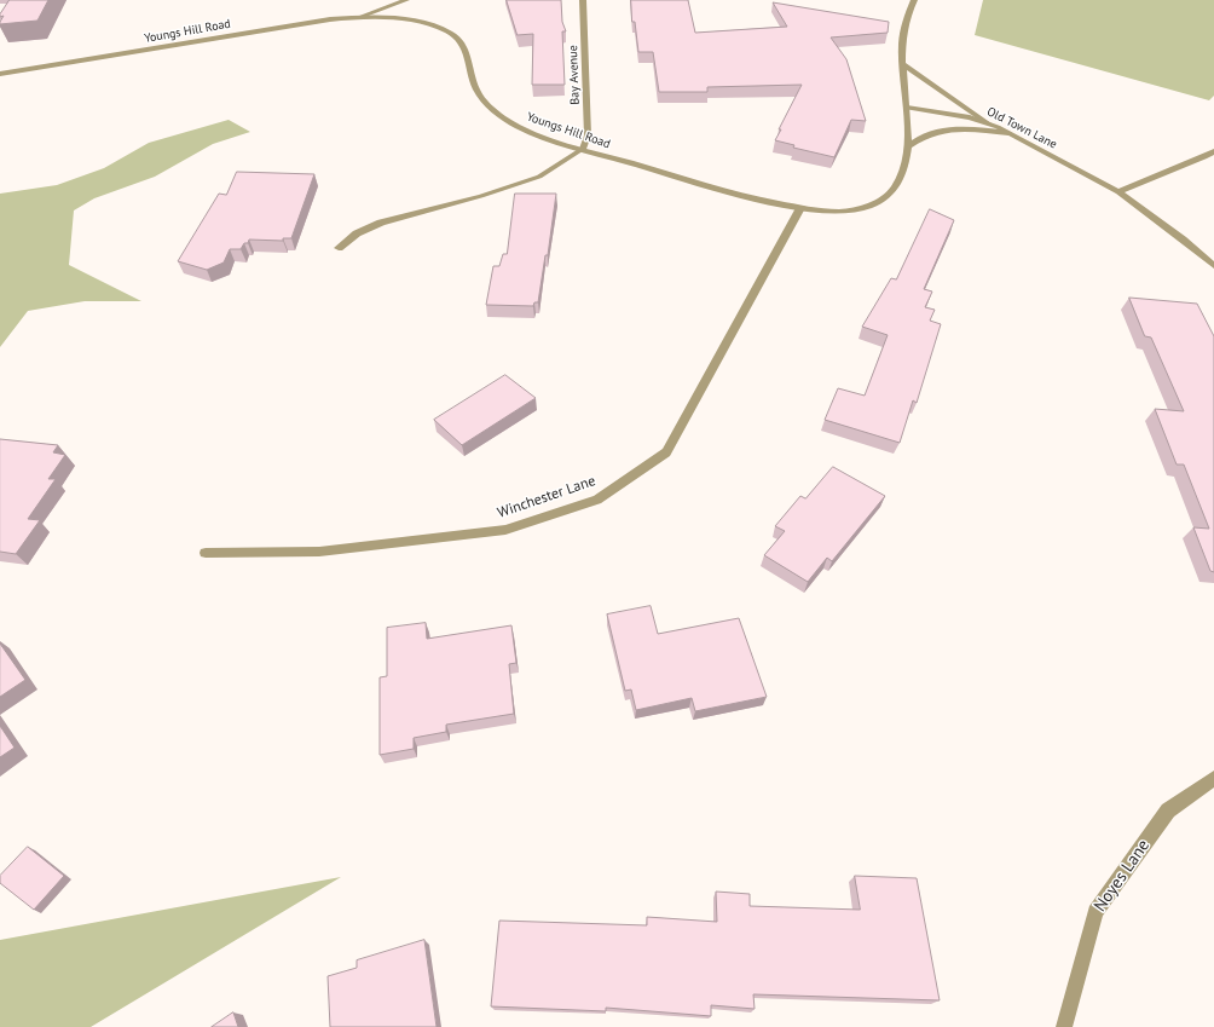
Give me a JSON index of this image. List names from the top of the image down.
{
  "streets": {
    "street": [
      "Youngs Hill Road",
      "Bay Avenue",
      "Old Town Lane",
      "Winchester Lane",
      "Noyes Lane"
    ]
  },
  "crossings": [
    ["Youngs Hill Road", "Bay Avenue"],
    ["Youngs Hill Road", "Old Town Lane"],
    ["Youngs Hill Road", "Winchester Lane"]
  ]
}
